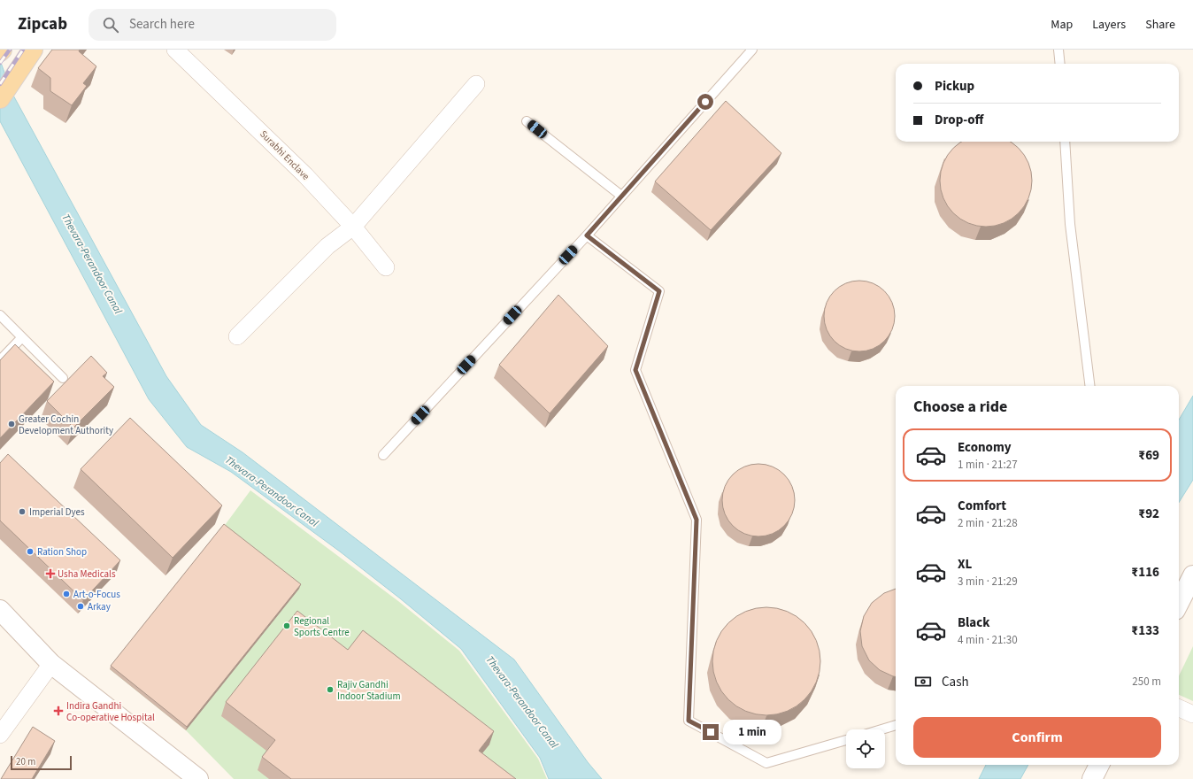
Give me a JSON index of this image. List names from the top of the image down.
{
  "streets": {
    "street": ["Surabhi Enclave"]
  },
  "water": ["Thevara-Perandoor Canal"],
  "places": {
    "other": [
      "Greater Cochin Development Authority",
      "Imperial Dyes",
      "Ration Shop",
      "Art-o-Focus",
      "Arkay",
      "Regional Sports Centre",
      "Rajiv Gandhi Indoor Stadium"
    ],
    "health": ["Usha Medicals", "Indira Gandhi Co-operative Hospital"]
  },
  "scale_bar": "20 m",
  "page": {
    "header": "Zipcab",
    "search": "Search here",
    "nav": ["Map", "Layers", "Share"],
    "banner": ["Pickup", "Drop-off"],
    "heading": "Choose a ride",
    "list": [
      {
        "name": "Economy",
        "note": "1 min · 21:27",
        "value": "₹69"
      },
      {
        "name": "Comfort",
        "note": "2 min · 21:28",
        "value": "₹92"
      },
      {
        "name": "XL",
        "note": "3 min · 21:29",
        "value": "₹116"
      },
      {
        "name": "Black",
        "note": "4 min · 21:30",
        "value": "₹133"
      }
    ],
    "pay": ["Cash", "250 m"],
    "buttons": "Confirm",
    "bubble": "1 min",
    "scale": "20 m"
  }
}
